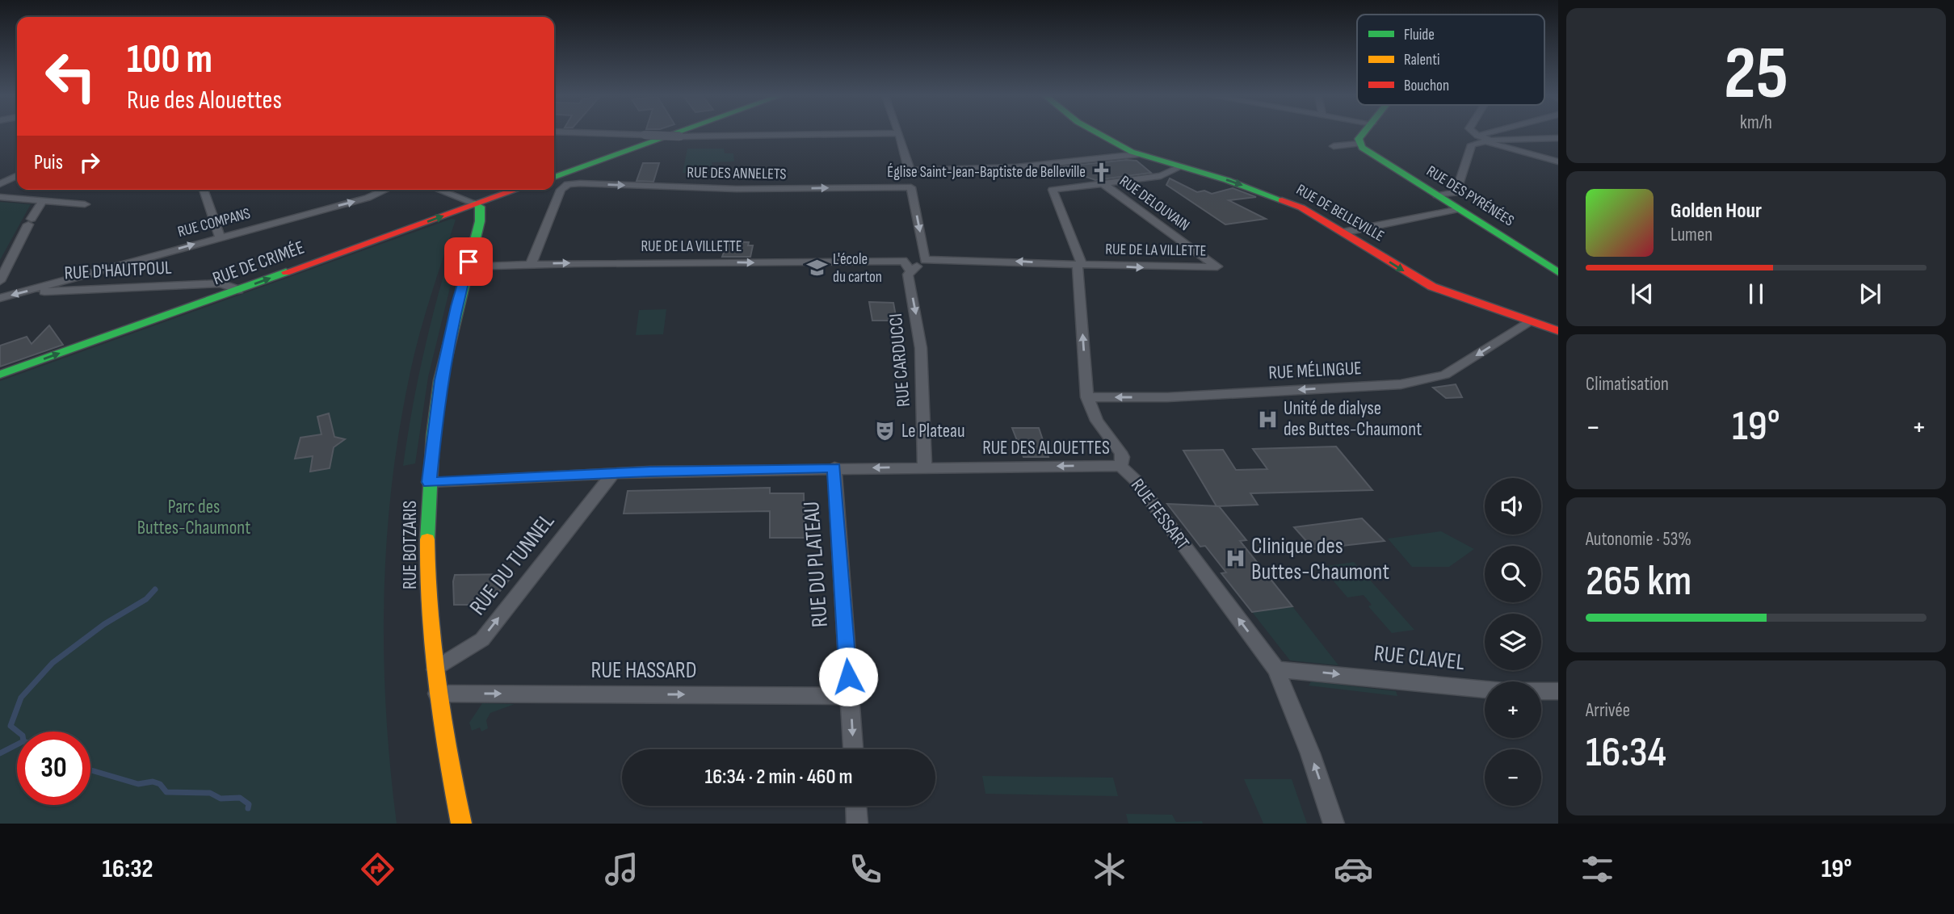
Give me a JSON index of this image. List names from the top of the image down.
{
  "streets": {
    "street": [
      "RUE DES ANNELETS",
      "RUE DES PYRÉNÉES",
      "RUE DELOUVAIN",
      "RUE DE BELLEVILLE",
      "RUE COMPANS",
      "RUE DE LA VILLETTE",
      "RUE DE CRIMÉE",
      "RUE D'HAUTPOUL",
      "RUE CARDUCCI",
      "RUE MÉLINGUE",
      "RUE DES ALOUETTES",
      "RUE FESSART",
      "RUE BOTZARIS",
      "RUE DU TUNNEL",
      "RUE DU PLATEAU",
      "RUE CLAVEL",
      "RUE HASSARD"
    ]
  },
  "crossings": [
    ["RUE DES ANNELETS", "RUE DE LA VILLETTE"],
    ["RUE DELOUVAIN", "RUE DE LA VILLETTE"],
    ["RUE DELOUVAIN", "RUE FESSART"],
    ["RUE DE BELLEVILLE", "RUE MÉLINGUE"],
    ["RUE COMPANS", "RUE D'HAUTPOUL"],
    ["RUE DE LA VILLETTE", "RUE CARDUCCI"],
    ["RUE DE LA VILLETTE", "RUE FESSART"],
    ["RUE DE LA VILLETTE", "RUE BOTZARIS"],
    ["RUE DE CRIMÉE", "RUE D'HAUTPOUL"],
    ["RUE DE CRIMÉE", "RUE BOTZARIS"],
    ["RUE CARDUCCI", "RUE DES ALOUETTES"],
    ["RUE MÉLINGUE", "RUE FESSART"],
    ["RUE DES ALOUETTES", "RUE FESSART"],
    ["RUE DES ALOUETTES", "RUE BOTZARIS"],
    ["RUE DES ALOUETTES", "RUE DU TUNNEL"],
    ["RUE DES ALOUETTES", "RUE DU PLATEAU"],
    ["RUE FESSART", "RUE CLAVEL"],
    ["RUE BOTZARIS", "RUE DU TUNNEL"],
    ["RUE BOTZARIS", "RUE HASSARD"],
    ["RUE DU PLATEAU", "RUE HASSARD"]
  ],
  "one_way": [
    "RUE DE BELLEVILLE",
    "RUE COMPANS",
    "RUE DE CRIMÉE",
    "RUE CARDUCCI",
    "RUE MÉLINGUE",
    "RUE DES ALOUETTES",
    "RUE FESSART",
    "RUE DU TUNNEL",
    "RUE CLAVEL",
    "RUE HASSARD"
  ],
  "parks": ["Parc des Buttes-Chaumont"],
  "places": {
    "church": ["Église Saint-Jean-Baptiste de Belleville"],
    "school or university": ["L'école du carton"],
    "hospital": ["Unité de dialyse des Buttes-Chaumont", "Clinique des Buttes-Chaumont"],
    "theatre": ["Le Plateau"]
  },
  "legend": ["Fluide", "Ralenti", "Bouchon"],
  "page": {
    "tile": [
      ["25", "km/h"],
      "Climatisation",
      ["Autonomie · 53%", "265 km"],
      ["Arrivée", "16:34"]
    ],
    "turn": ["100 m", "Rue des Alouettes"],
    "then": "Puis",
    "song": ["Golden Hour", "Lumen"],
    "heat": ["−", "19°", "+"],
    "map_buttons": ["+", "−"],
    "limit": "30",
    "trip": "16:34 · 2 min · 460 m",
    "tabs": ["16:32", "19°"]
  }
}
